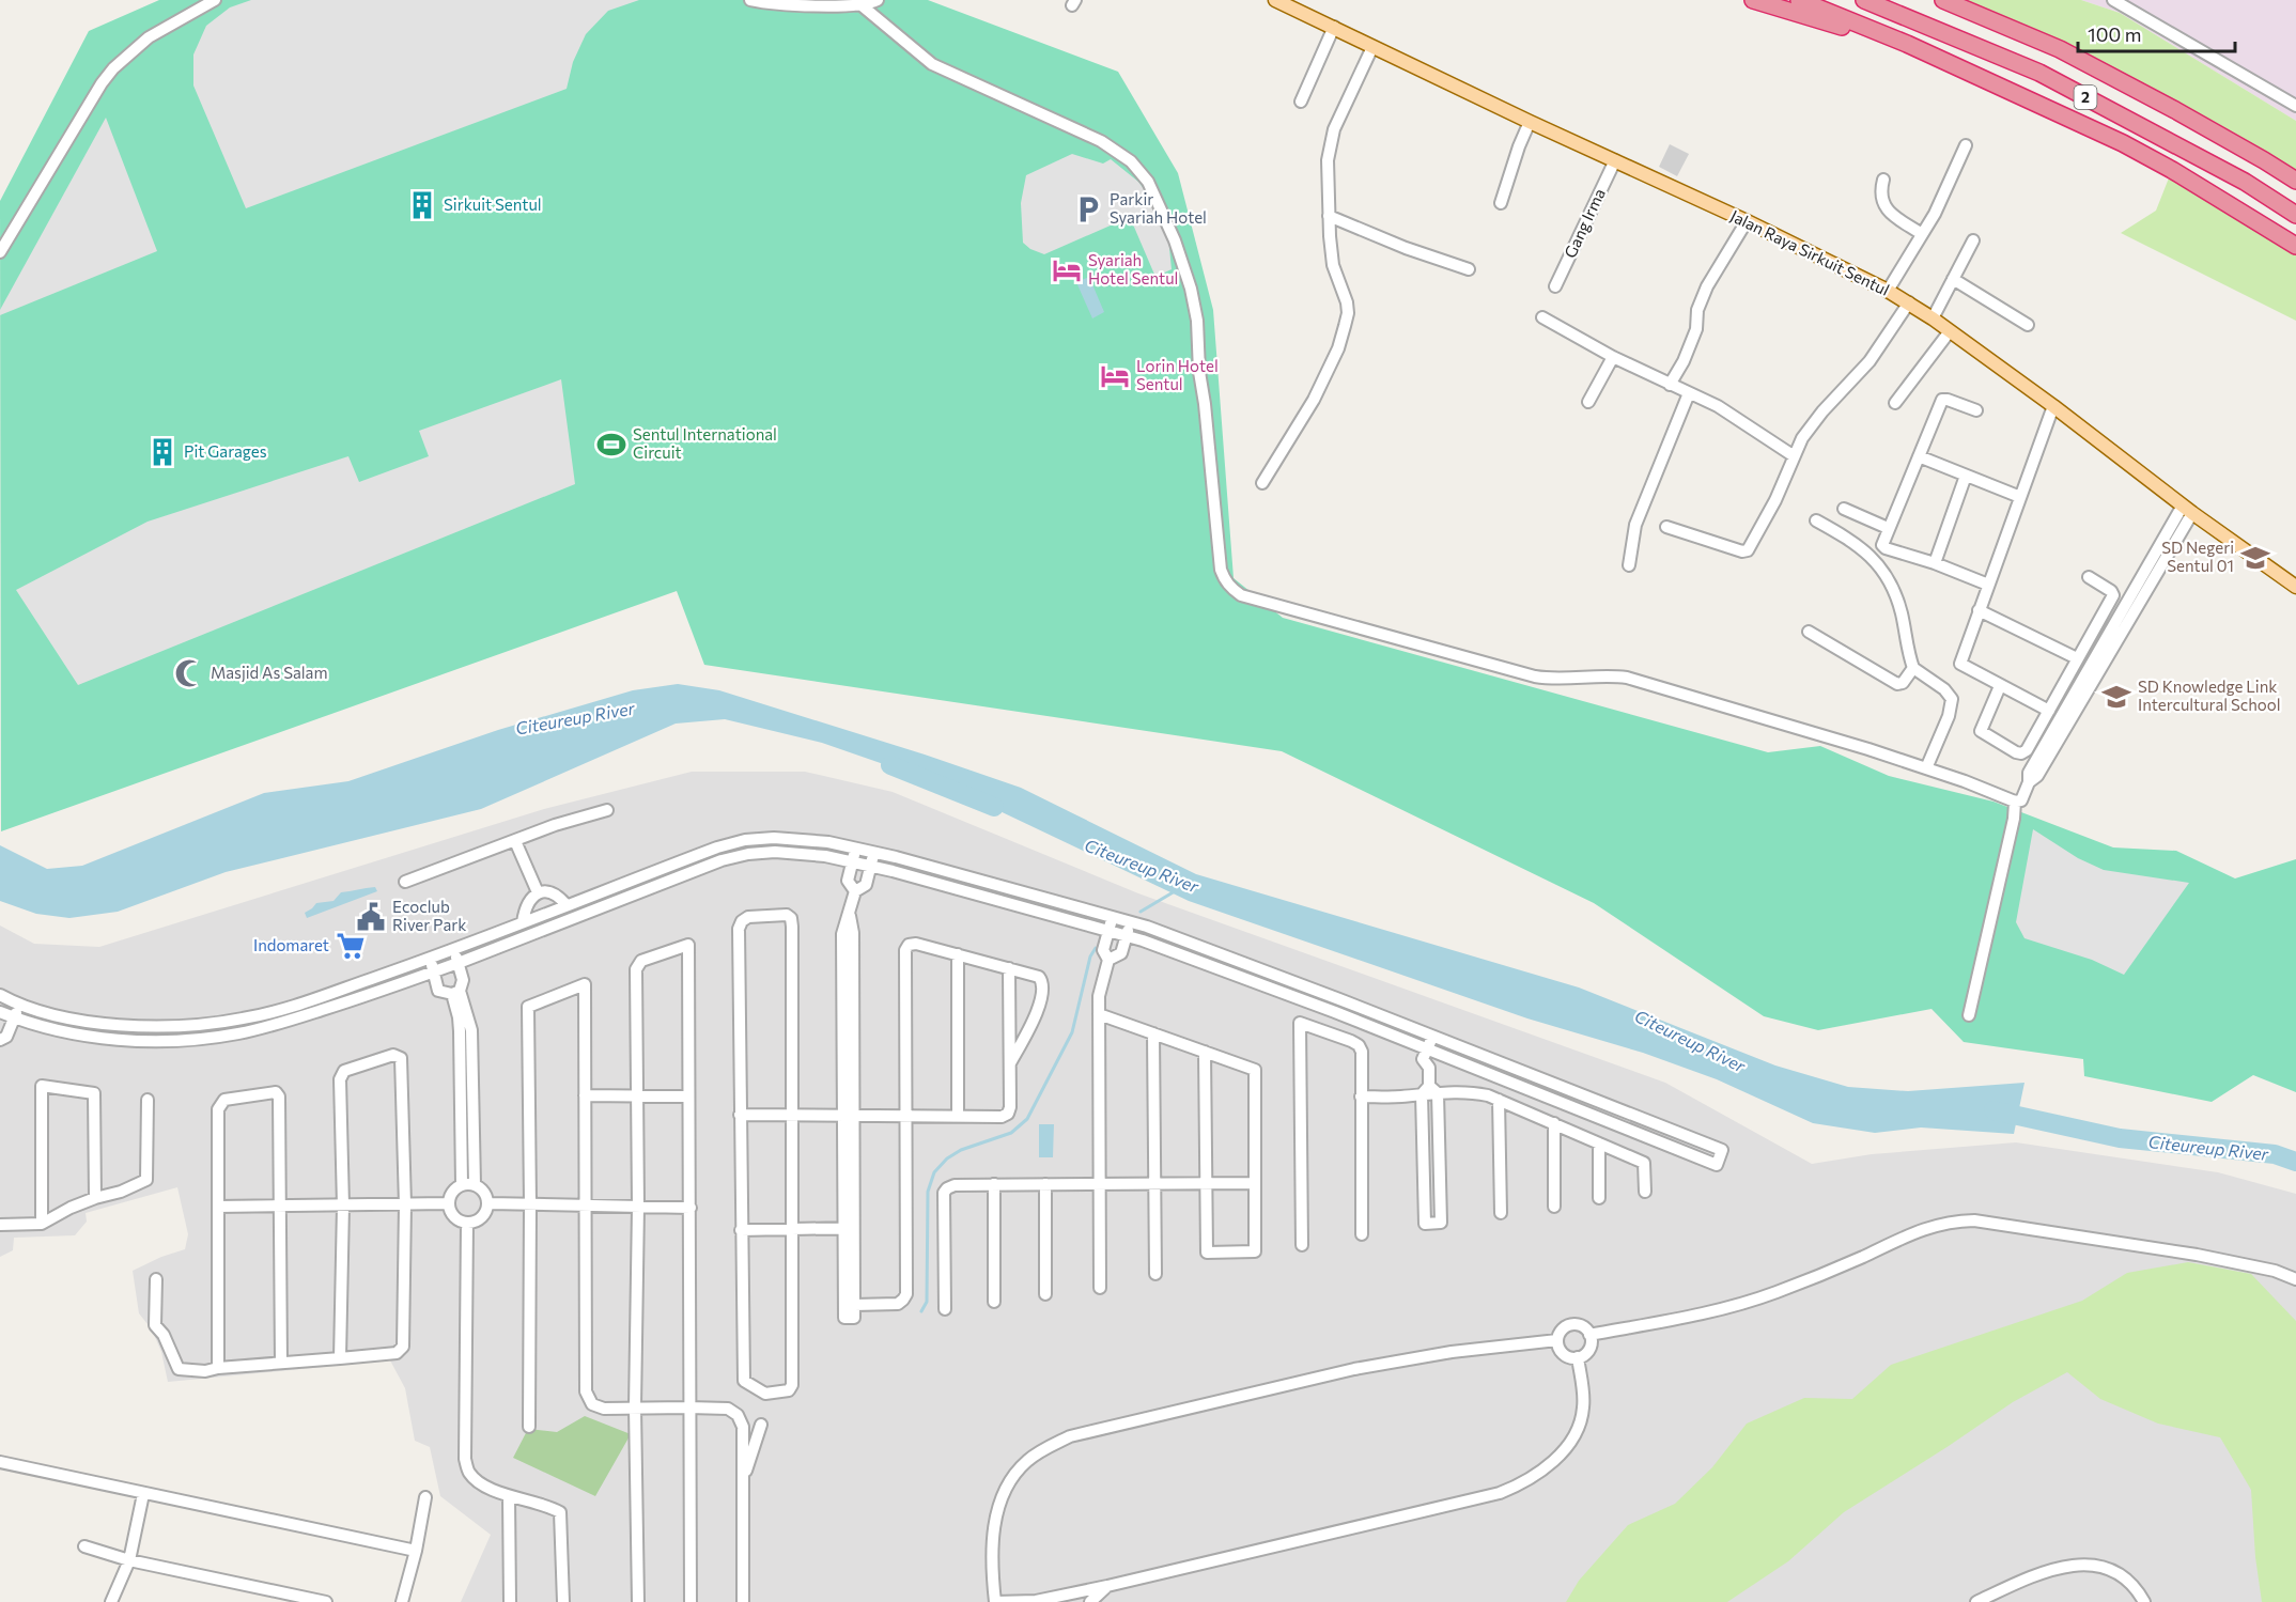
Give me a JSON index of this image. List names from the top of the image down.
{
  "streets": {
    "highway": ["2"],
    "main road": ["Jalan Raya Sirkuit Sentul"],
    "street": ["Gang Irma"]
  },
  "crossings": [
    ["Gang Irma", "Jalan Raya Sirkuit Sentul"]
  ],
  "water": ["Citeureup River"],
  "places": {
    "building": ["Sirkuit Sentul", "Pit Garages"],
    "parking": ["Parkir Syariah Hotel"],
    "hotel": ["Syariah Hotel Sentul", "Lorin Hotel Sentul"],
    "sports": ["Sentul International Circuit"],
    "school or university": ["SD Negeri Sentul 01", "SD Knowledge Link Intercultural School"],
    "mosque": ["Masjid As Salam"],
    "public building": ["Ecoclub River Park"],
    "supermarket": ["Indomaret"]
  },
  "scale_bar": "100 m"
}
